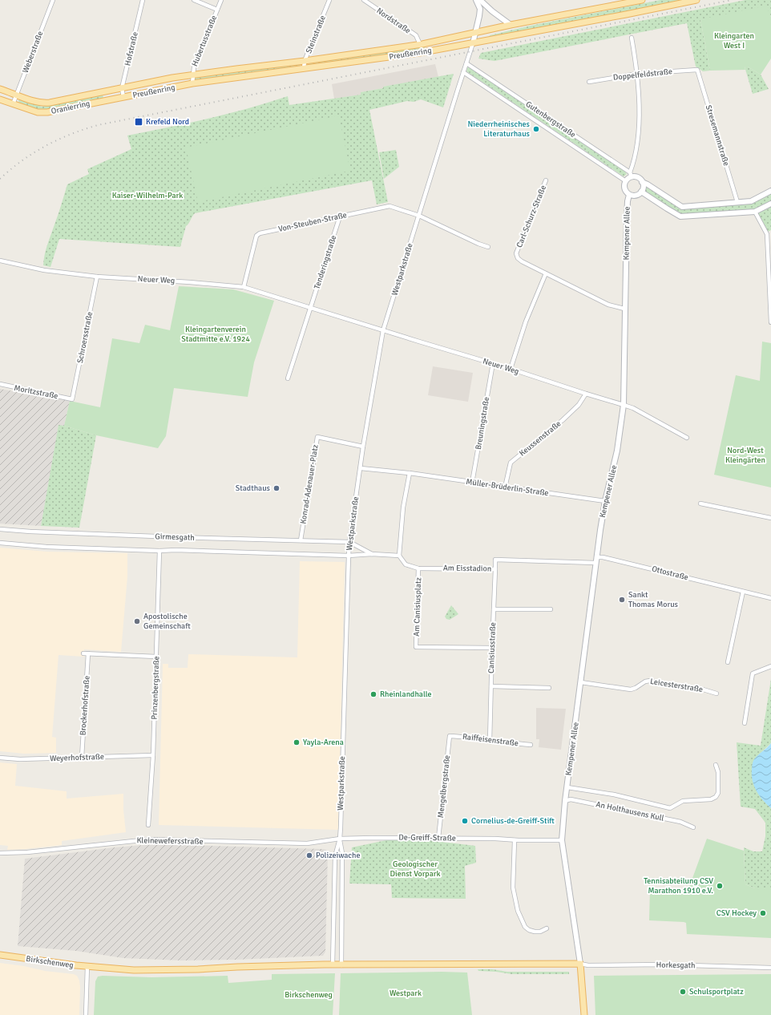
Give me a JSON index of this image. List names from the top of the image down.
{
  "streets": {
    "main road": [
      "Preußenring",
      "Oranierring",
      "Kempener Allee",
      "Birkschenweg"
    ],
    "street": [
      "Nordstraße",
      "Steinstraße",
      "Hubertusstraße",
      "Hofstraße",
      "Weberstraße",
      "Doppelfeldstraße",
      "Gutenbergstraße",
      "Stresemannstraße",
      "Carl-Schurz-Straße",
      "Von-Steuben-Straße",
      "Tenderingstraße",
      "Westparkstraße",
      "Neuer Weg",
      "Schroersstraße",
      "Moritzstraße",
      "Breuningstraße",
      "Keussenstraße",
      "Konrad-Adenauer-Platz",
      "Müller-Brüderlin-Straße",
      "Girmesgath",
      "Am Eisstadion",
      "Ottostraße",
      "Am Canisiusplatz",
      "Canisiusstraße",
      "Leicesterstraße",
      "Prinzenbergstraße",
      "Brockerhofstraße",
      "Raiffeisenstraße",
      "Weyerhofstraße",
      "Mengelbergstraße",
      "An Holthausens Kull",
      "De-Greiff-Straße",
      "Kleinewefersstraße",
      "Horkesgath"
    ]
  },
  "crossings": [
    ["Nordstraße", "Preußenring"],
    ["Steinstraße", "Preußenring"],
    ["Hubertusstraße", "Preußenring"],
    ["Hofstraße", "Preußenring"],
    ["Hofstraße", "Oranierring"],
    ["Weberstraße", "Oranierring"],
    ["Preußenring", "Oranierring"],
    ["Preußenring", "Westparkstraße"],
    ["Doppelfeldstraße", "Stresemannstraße"],
    ["Gutenbergstraße", "Kempener Allee"],
    ["Gutenbergstraße", "Westparkstraße"],
    ["Carl-Schurz-Straße", "Kempener Allee"],
    ["Von-Steuben-Straße", "Tenderingstraße"],
    ["Von-Steuben-Straße", "Westparkstraße"],
    ["Von-Steuben-Straße", "Neuer Weg"],
    ["Kempener Allee", "Neuer Weg"],
    ["Kempener Allee", "Müller-Brüderlin-Straße"],
    ["Kempener Allee", "Am Eisstadion"],
    ["Kempener Allee", "Ottostraße"],
    ["Kempener Allee", "Leicesterstraße"],
    ["Kempener Allee", "An Holthausens Kull"],
    ["Kempener Allee", "De-Greiff-Straße"],
    ["Kempener Allee", "Birkschenweg"],
    ["Kempener Allee", "Horkesgath"],
    ["Tenderingstraße", "Neuer Weg"],
    ["Westparkstraße", "Neuer Weg"],
    ["Westparkstraße", "Konrad-Adenauer-Platz"],
    ["Westparkstraße", "Müller-Brüderlin-Straße"],
    ["Westparkstraße", "Girmesgath"],
    ["Westparkstraße", "De-Greiff-Straße"],
    ["Westparkstraße", "Kleinewefersstraße"],
    ["Westparkstraße", "Birkschenweg"],
    ["Neuer Weg", "Schroersstraße"],
    ["Neuer Weg", "Breuningstraße"],
    ["Neuer Weg", "Keussenstraße"],
    ["Schroersstraße", "Moritzstraße"],
    ["Breuningstraße", "Müller-Brüderlin-Straße"],
    ["Keussenstraße", "Müller-Brüderlin-Straße"],
    ["Konrad-Adenauer-Platz", "Girmesgath"],
    ["Girmesgath", "Prinzenbergstraße"],
    ["Am Eisstadion", "Am Canisiusplatz"],
    ["Am Eisstadion", "Canisiusstraße"],
    ["Am Canisiusplatz", "Canisiusstraße"],
    ["Canisiusstraße", "Raiffeisenstraße"],
    ["Prinzenbergstraße", "Weyerhofstraße"],
    ["Brockerhofstraße", "Weyerhofstraße"],
    ["Raiffeisenstraße", "Mengelbergstraße"],
    ["Mengelbergstraße", "De-Greiff-Straße"],
    ["De-Greiff-Straße", "Kleinewefersstraße"],
    ["Birkschenweg", "Horkesgath"]
  ],
  "parks": [
    "Kleingarten West I",
    "Kaiser-Wilhelm-Park",
    "Kleingartenverein Stadtmitte e.V. 1924",
    "Nord-West Kleingärten",
    "Geologischer Dienst Vorpark",
    "Westpark",
    "Birkschenweg"
  ],
  "places": {
    "transit": ["Krefeld Nord"],
    "other": [
      "Niederrheinisches Literaturhaus",
      "Stadthaus",
      "Sankt Thomas Morus",
      "Apostolische Gemeinschaft",
      "Rheinlandhalle",
      "Yayla-Arena",
      "Cornelius-de-Greiff-Stift",
      "Polizeiwache",
      "Tennisabteilung CSV Marathon 1910 e.V.",
      "CSV Hockey",
      "Schulsportplatz"
    ]
  }
}
